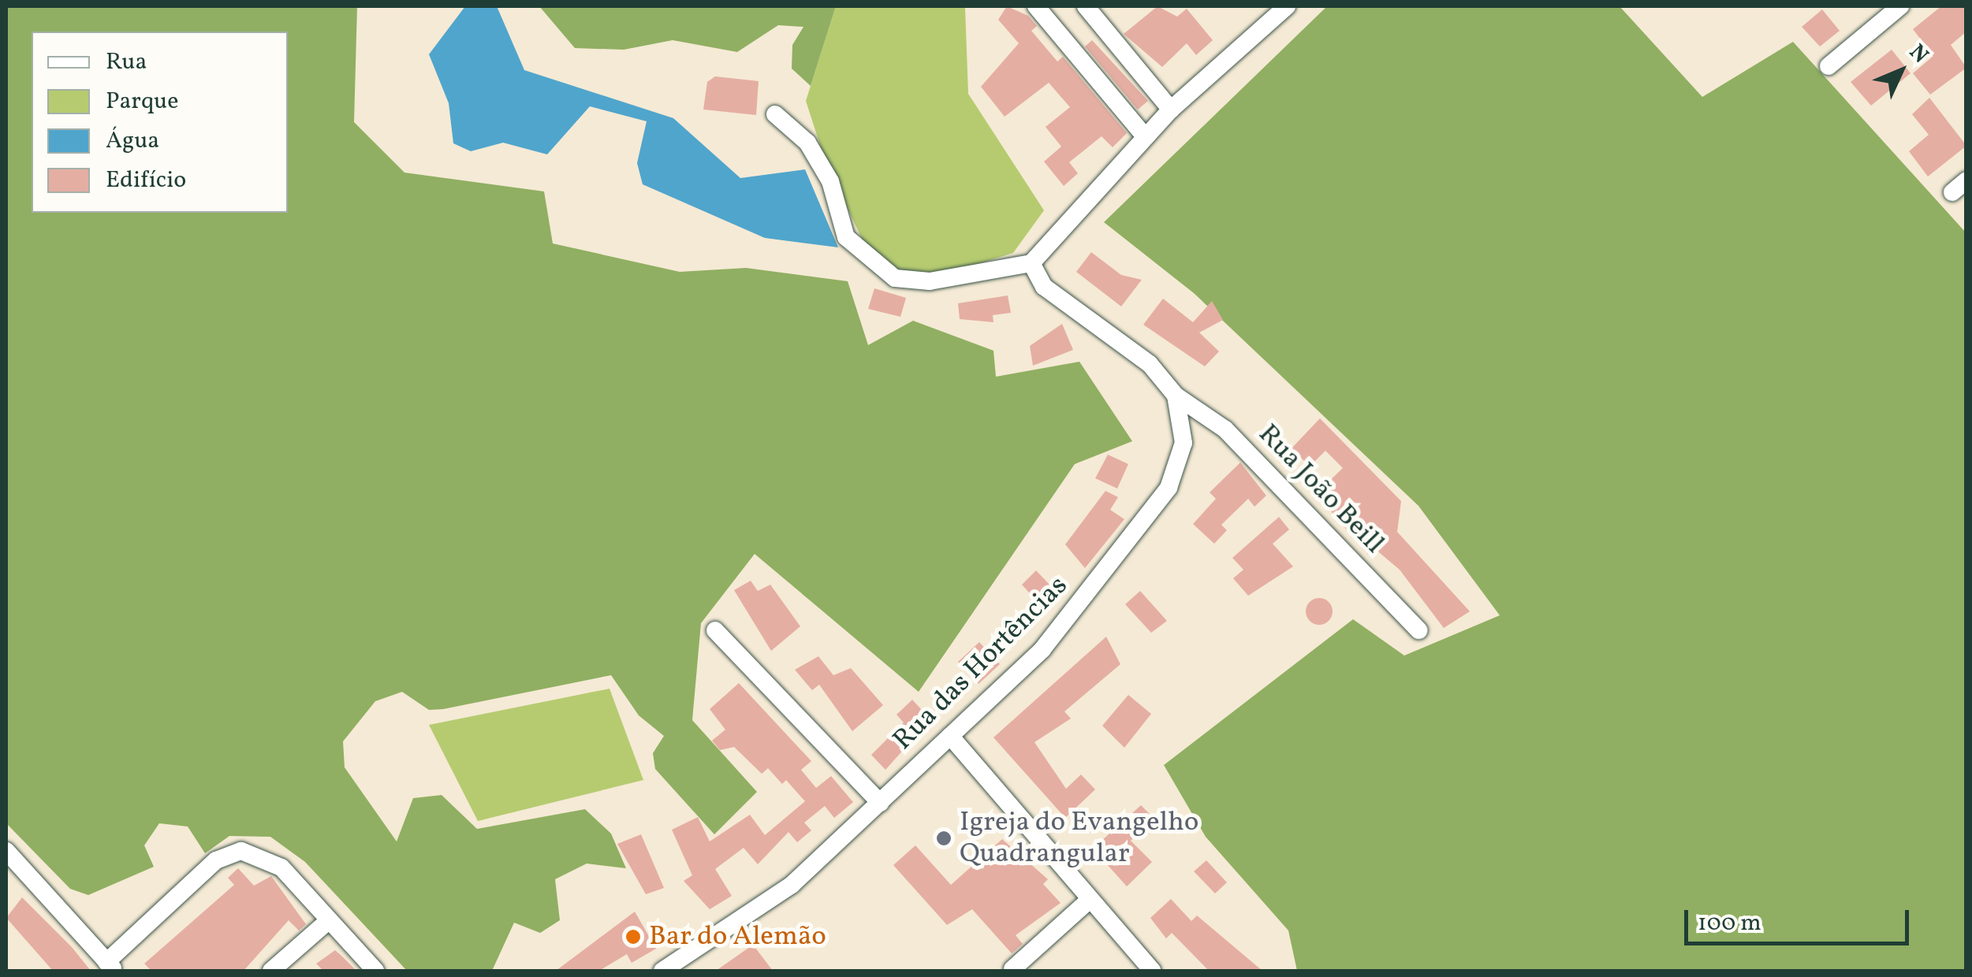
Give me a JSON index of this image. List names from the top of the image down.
{
  "streets": {
    "street": ["Rua João Beill", "Rua das Hortências"]
  },
  "crossings": [
    ["Rua João Beill", "Rua das Hortências"]
  ],
  "places": ["Igreja do Evangelho Quadrangular", "Bar do Alemão"],
  "legend": [
    "Rua",
    "Parque",
    "Água",
    "Edifício"
  ],
  "scale_bar": "100 m",
  "north": "top right"
}
